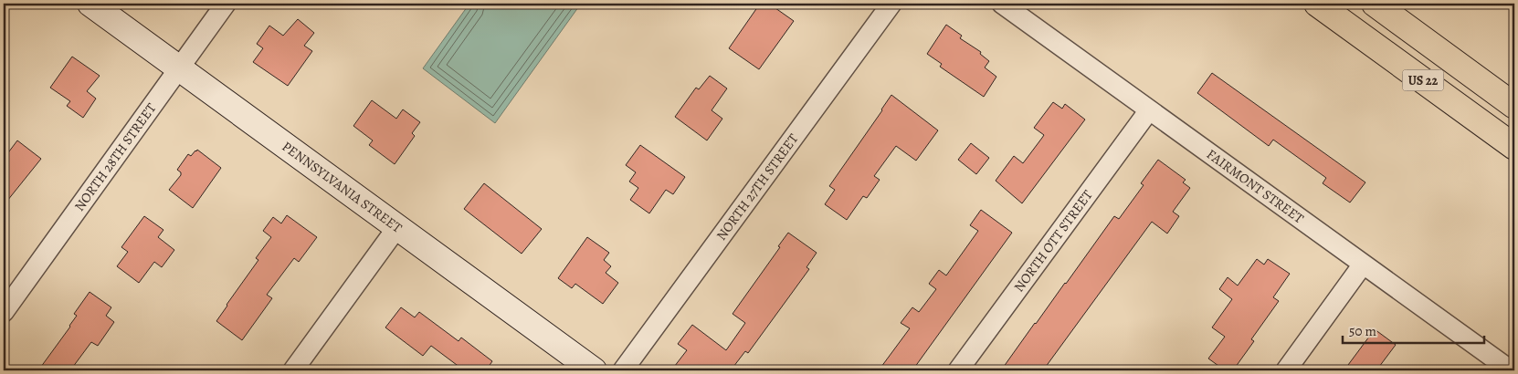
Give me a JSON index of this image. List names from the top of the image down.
{
  "streets": {
    "highway": ["US 22"],
    "street": [
      "NORTH 28TH STREET",
      "PENNSYLVANIA STREET",
      "NORTH 27TH STREET",
      "FAIRMONT STREET",
      "NORTH OTT STREET"
    ]
  },
  "crossings": [
    ["NORTH 28TH STREET", "PENNSYLVANIA STREET"],
    ["FAIRMONT STREET", "NORTH OTT STREET"]
  ],
  "scale_bar": "50 m"
}
